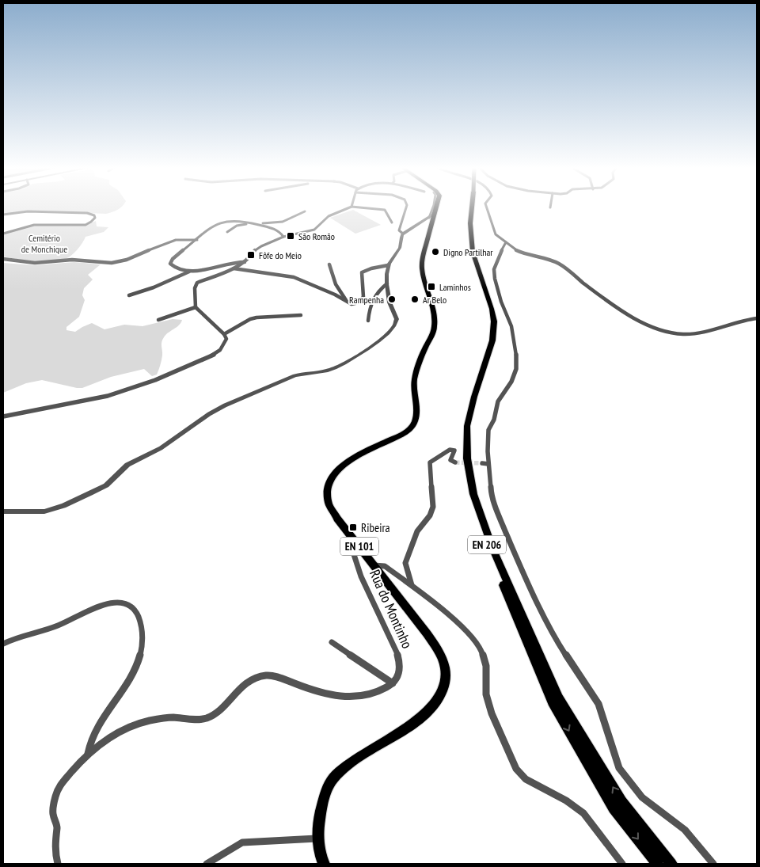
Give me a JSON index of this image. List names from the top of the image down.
{
  "streets": {
    "main road": ["EN 206", "EN 101"],
    "street": ["Rua do Montinho"]
  },
  "crossings": [
    ["EN 101", "Rua do Montinho"]
  ],
  "parks": ["Cemitério de Monchique"],
  "places": {
    "transit": [
      "São Romão",
      "Fôfe do Meio",
      "Laminhos",
      "Ribeira"
    ],
    "other": ["Digno Partilhar", "Rampenha", "Ar Belo"]
  }
}
